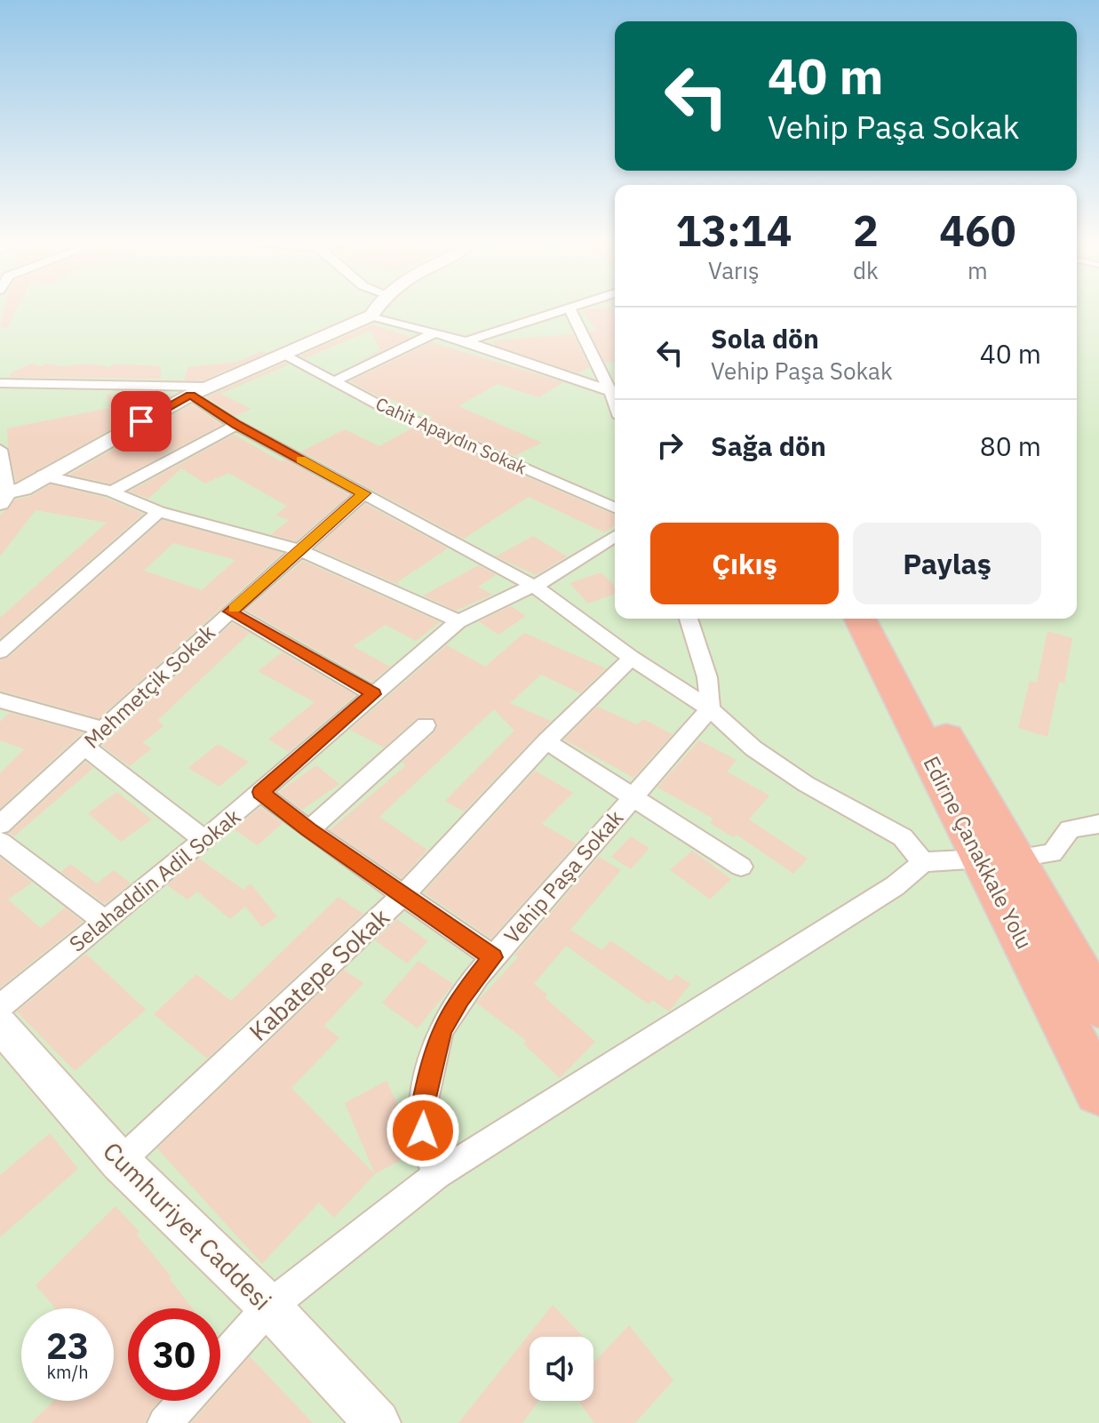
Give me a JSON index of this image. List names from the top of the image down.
{
  "streets": {
    "highway": ["Edirne Çanakkale Yolu"],
    "street": [
      "Cahit Apaydın Sokak",
      "Mehmetçik Sokak",
      "Vehip Paşa Sokak",
      "Selahaddin Adil Sokak",
      "Kabatepe Sokak",
      "Cumhuriyet Caddesi"
    ]
  },
  "crossings": [
    ["Vehip Paşa Sokak", "Selahaddin Adil Sokak"],
    ["Vehip Paşa Sokak", "Kabatepe Sokak"],
    ["Kabatepe Sokak", "Cumhuriyet Caddesi"]
  ],
  "page": {
    "turn": ["40 m", "Vehip Paşa Sokak"],
    "eta": [
      "13:14",
      "Varış",
      "2",
      "dk",
      "460",
      "m"
    ],
    "list": [
      {
        "name": "Sola dön",
        "note": "Vehip Paşa Sokak",
        "value": "40 m"
      },
      {
        "name": "Sağa dön",
        "value": "80 m"
      }
    ],
    "buttons": ["Çıkış", "Paylaş"],
    "speed": "23 km/h",
    "limit": "30"
  }
}
